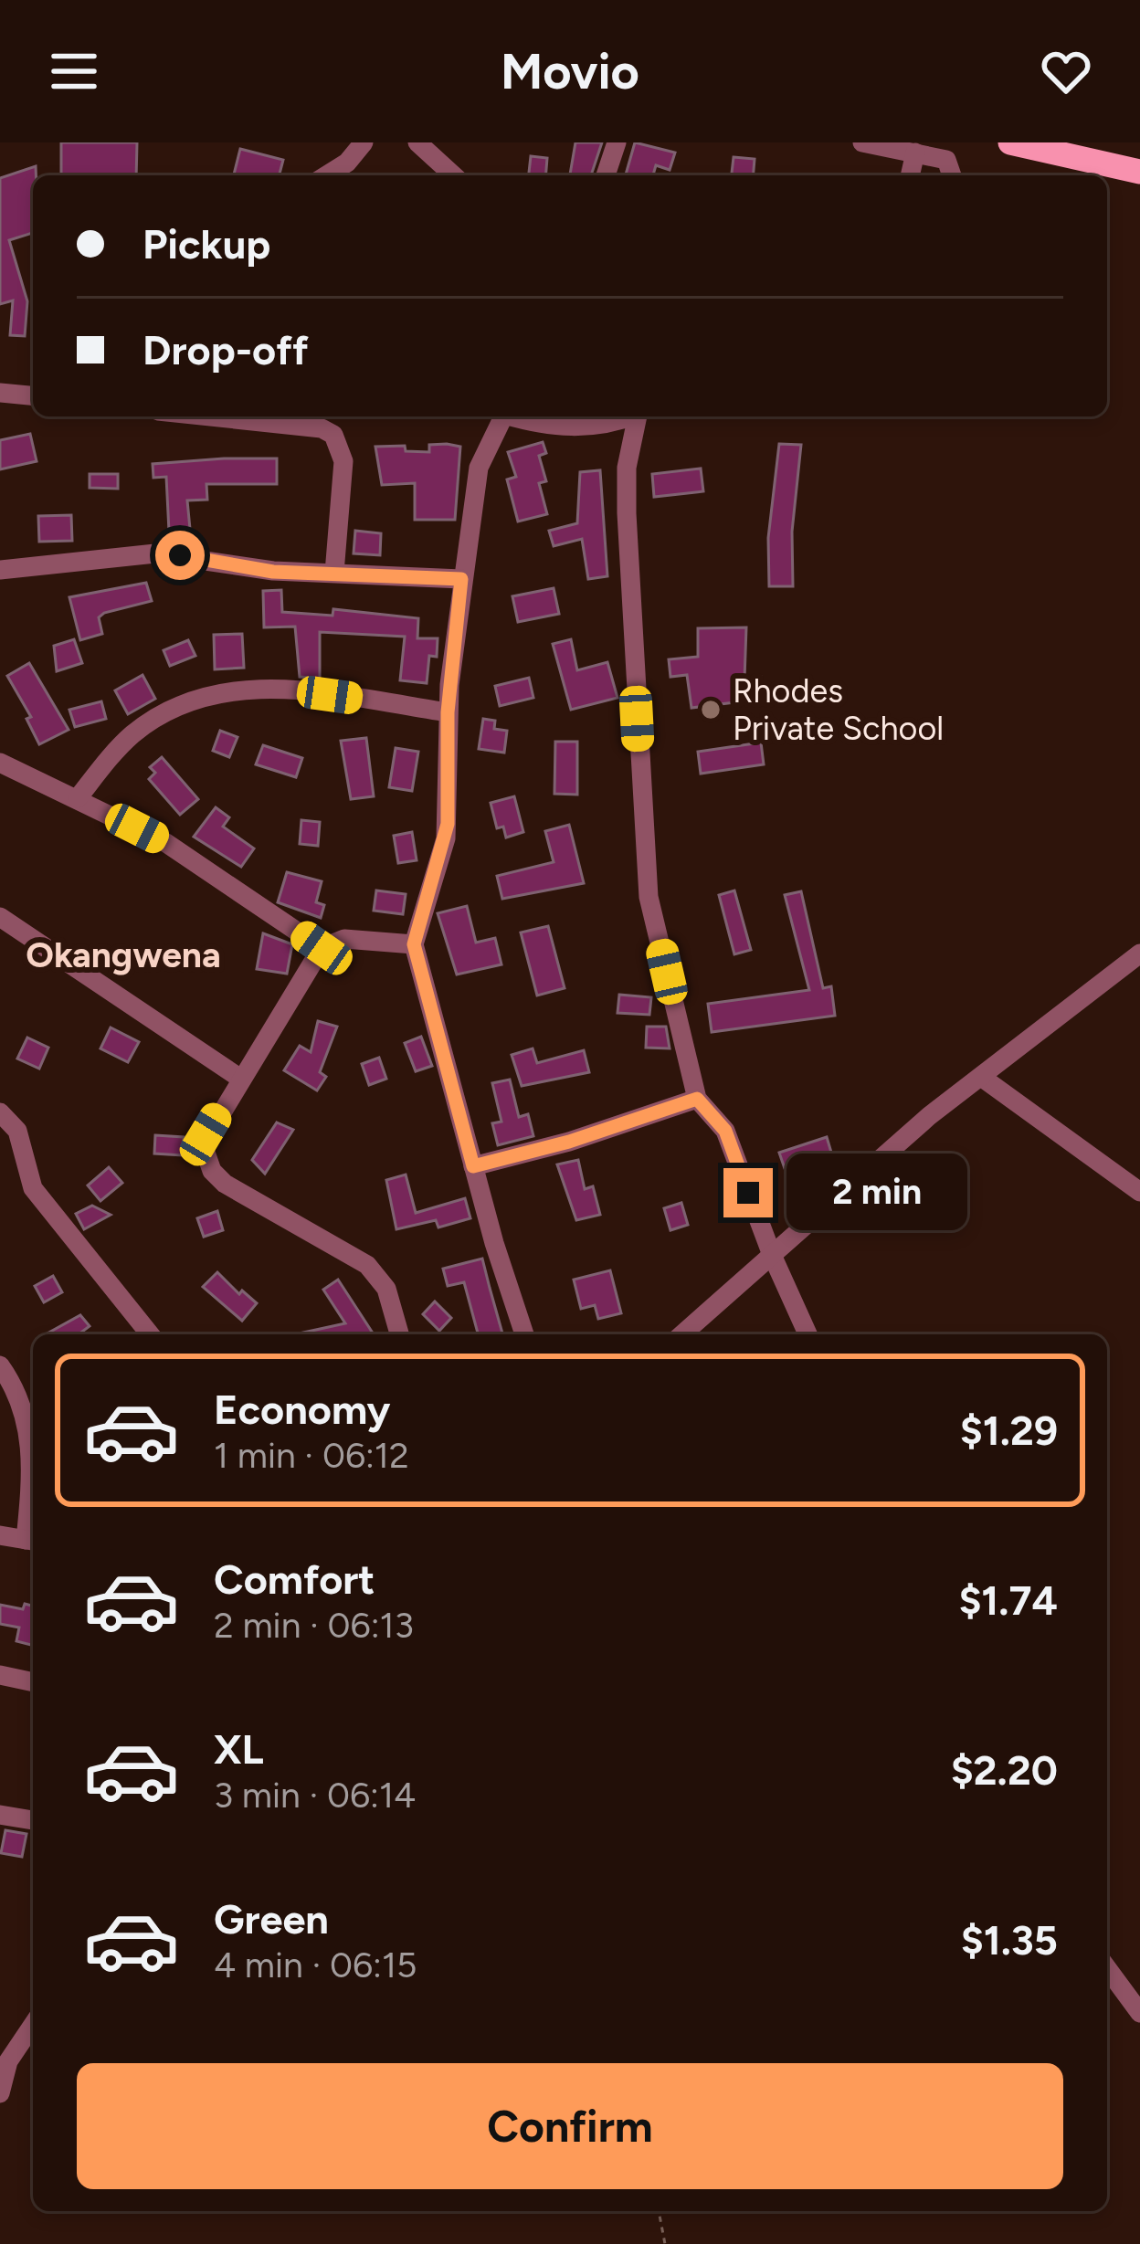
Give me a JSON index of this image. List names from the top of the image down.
{
  "districts": ["Okangwena"],
  "places": ["Rhodes Private School"],
  "page": {
    "header": "Movio",
    "banner": ["Pickup", "Drop-off"],
    "bubble": "2 min",
    "list": [
      {
        "name": "Economy",
        "note": "1 min · 06:12",
        "value": "$1.29"
      },
      {
        "name": "Comfort",
        "note": "2 min · 06:13",
        "value": "$1.74"
      },
      {
        "name": "XL",
        "note": "3 min · 06:14",
        "value": "$2.20"
      },
      {
        "name": "Green",
        "note": "4 min · 06:15",
        "value": "$1.35"
      }
    ],
    "buttons": "Confirm"
  }
}
